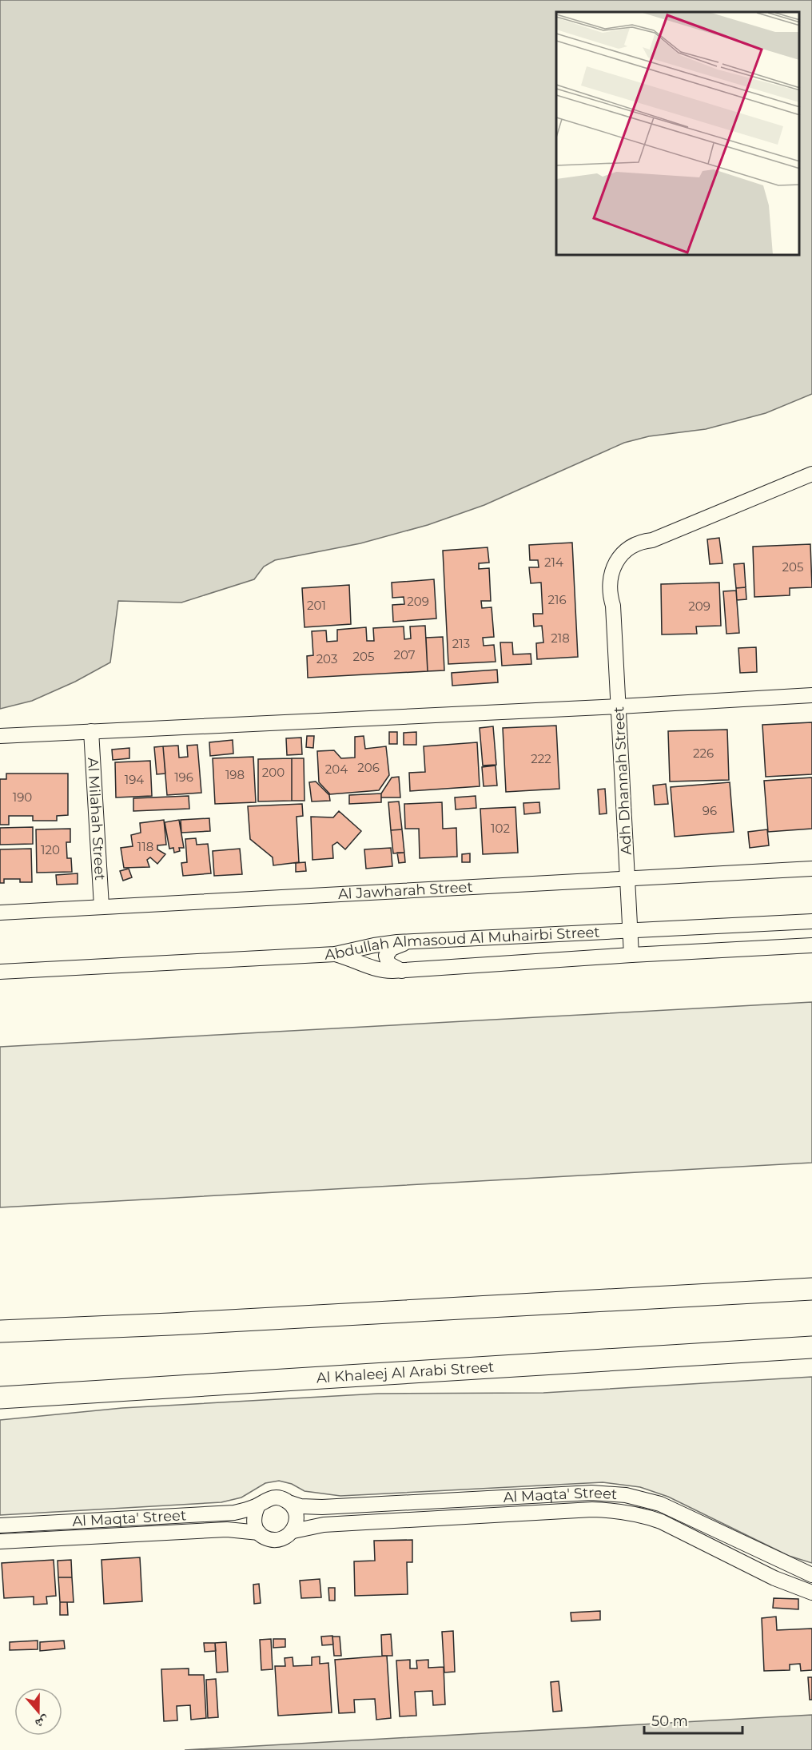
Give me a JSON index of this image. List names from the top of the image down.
{
  "streets": {
    "highway": ["Al Khaleej Al Arabi Street"],
    "street": [
      "Adh Dhannah Street",
      "Al Milahah Street",
      "Al Jawharah Street",
      "Abdullah Almasoud Al Muhairbi Street",
      "Al Maqta' Street"
    ]
  },
  "crossings": [
    ["Adh Dhannah Street", "Al Jawharah Street"],
    ["Adh Dhannah Street", "Abdullah Almasoud Al Muhairbi Street"],
    ["Al Milahah Street", "Al Jawharah Street"]
  ],
  "house_numbers": [
    "214",
    "205",
    "216",
    "209",
    "201",
    "209",
    "218",
    "213",
    "207",
    "205",
    "203",
    "226",
    "222",
    "206",
    "204",
    "200",
    "198",
    "196",
    "194",
    "190",
    "96",
    "102",
    "118",
    "120"
  ],
  "scale_bar": "50 m",
  "north": "bottom"
}
